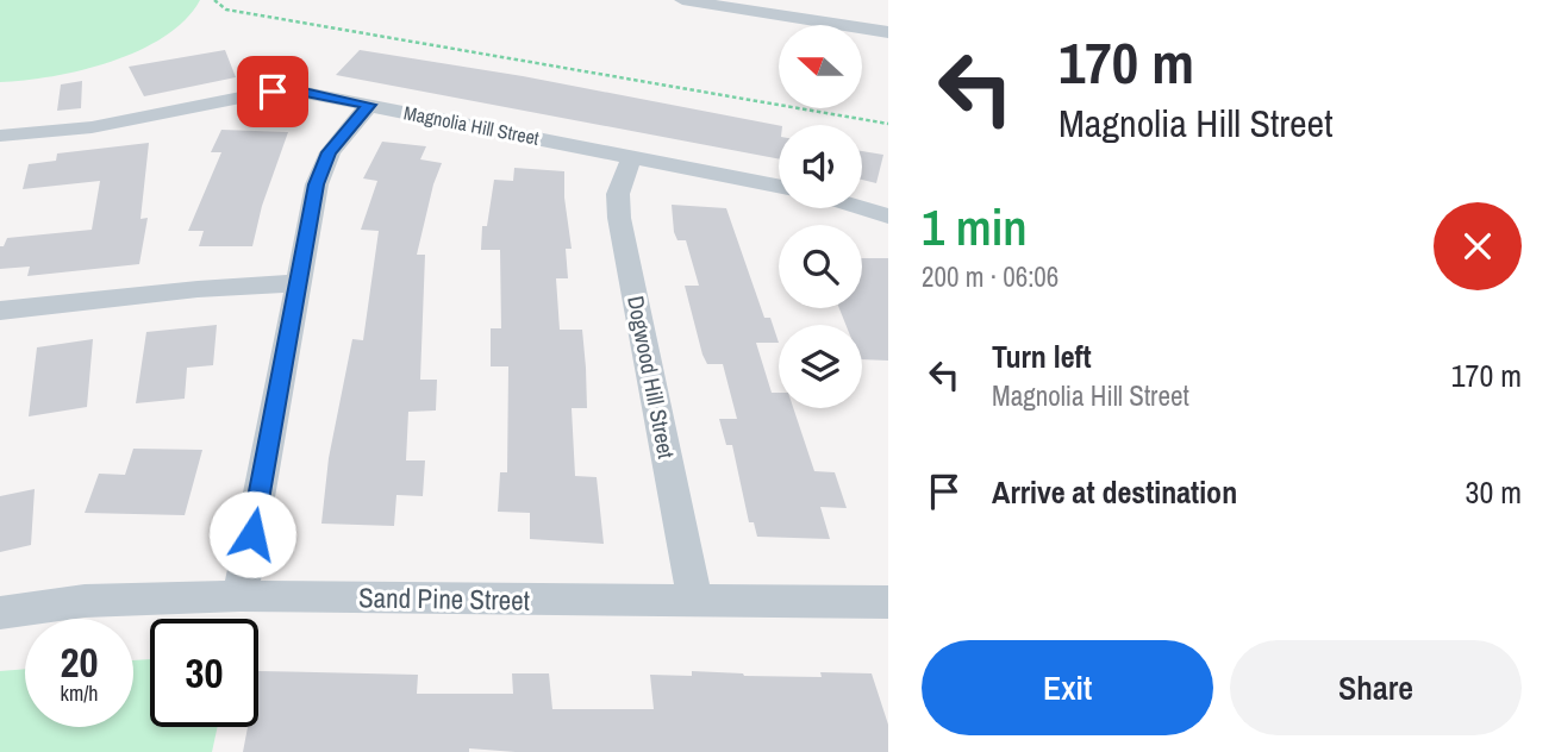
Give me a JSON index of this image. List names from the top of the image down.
{
  "streets": {
    "street": ["Magnolia Hill Street", "Dogwood Hill Street", "Sand Pine Street"]
  },
  "crossings": [
    ["Magnolia Hill Street", "Dogwood Hill Street"],
    ["Dogwood Hill Street", "Sand Pine Street"]
  ],
  "north": "left",
  "page": {
    "turn": ["170 m", "Magnolia Hill Street"],
    "heading": ["1 min", "200 m · 06:06"],
    "list": [
      {
        "name": "Turn left",
        "note": "Magnolia Hill Street",
        "value": "170 m"
      },
      {
        "name": "Arrive at destination",
        "value": "30 m"
      }
    ],
    "speed": "20 km/h",
    "limit": "30",
    "buttons": ["Exit", "Share"]
  }
}
